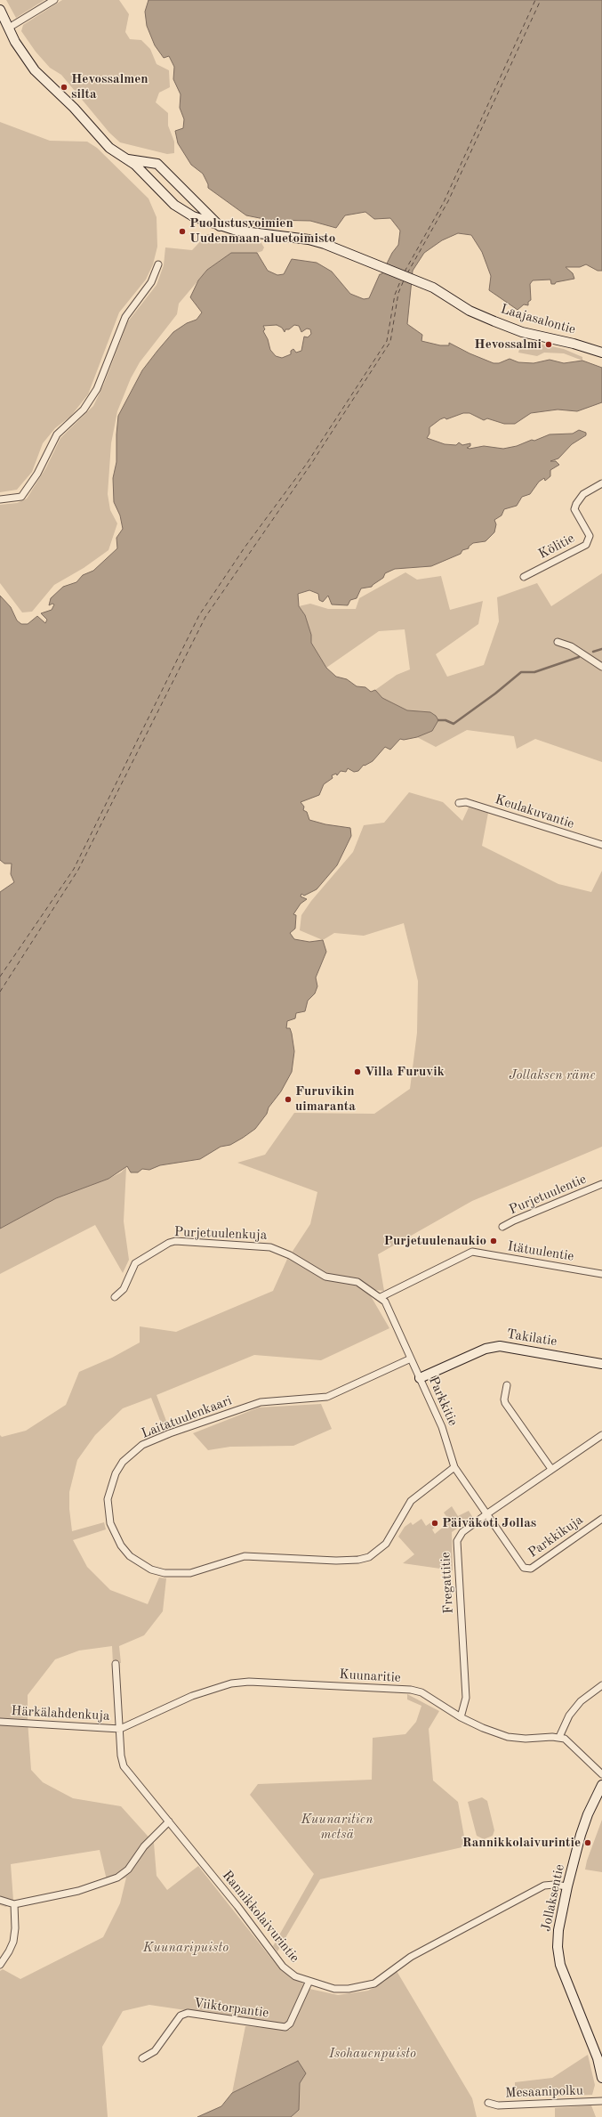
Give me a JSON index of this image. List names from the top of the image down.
{
  "streets": {
    "main road": ["Laajasalontie", "Takilatie", "Jollaksentie"],
    "street": [
      "Kölitie",
      "Keulakuvantie",
      "Purjetuulentie",
      "Purjetuulenkuja",
      "Itätuulentie",
      "Parkkitie",
      "Laitatuulenkaari",
      "Parkkikuja",
      "Fregattitie",
      "Kuunaritie",
      "Härkälahdenkuja",
      "Rannikkolaivurintie",
      "Viiktorpantie",
      "Mesaanipolku"
    ]
  },
  "crossings": [
    ["Purjetuulenkuja", "Itätuulentie"],
    ["Purjetuulenkuja", "Parkkitie"],
    ["Itätuulentie", "Parkkitie"],
    ["Takilatie", "Parkkitie"],
    ["Parkkitie", "Laitatuulenkaari"],
    ["Parkkitie", "Parkkikuja"],
    ["Parkkitie", "Fregattitie"],
    ["Parkkikuja", "Fregattitie"],
    ["Fregattitie", "Kuunaritie"],
    ["Kuunaritie", "Härkälahdenkuja"],
    ["Kuunaritie", "Rannikkolaivurintie"],
    ["Härkälahdenkuja", "Rannikkolaivurintie"],
    ["Jollaksentie", "Rannikkolaivurintie"],
    ["Rannikkolaivurintie", "Viiktorpantie"]
  ],
  "parks": [
    "Jollaksen räme",
    "Kuunaritien metsä",
    "Kuunaripuisto",
    "Isohauenpuisto"
  ],
  "places": [
    "Hevossalmen silta",
    "Puolustusvoimien Uudenmaan aluetoimisto",
    "Hevossalmi",
    "Villa Furuvik",
    "Furuvikin uimaranta",
    "Purjetuulenaukio",
    "Päiväkoti Jollas",
    "Rannikkolaivurintie"
  ]
}
